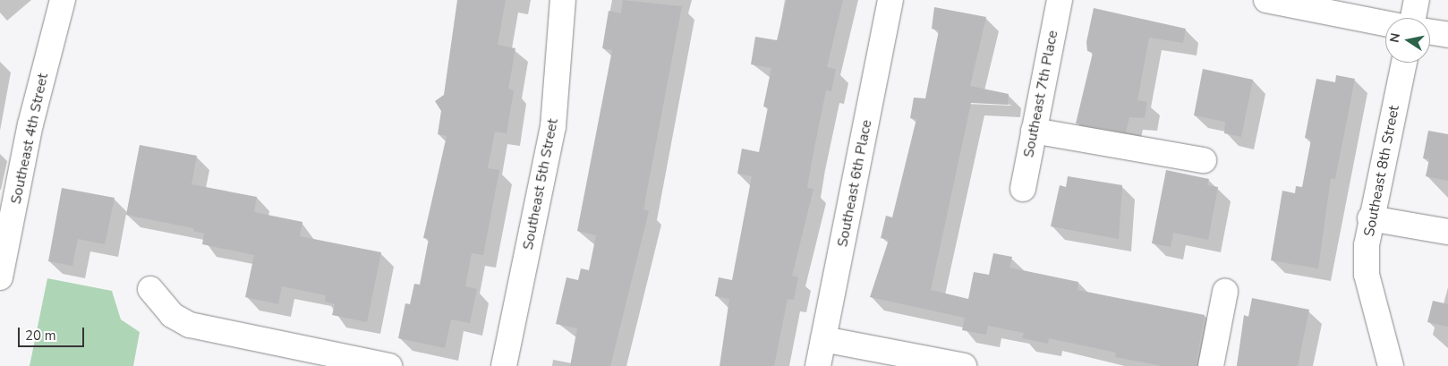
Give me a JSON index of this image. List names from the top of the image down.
{
  "streets": {
    "street": [
      "Southeast 7th Place",
      "Southeast 4th Street",
      "Southeast 8th Street",
      "Southeast 6th Place",
      "Southeast 5th Street"
    ]
  },
  "scale_bar": "20 m",
  "north": "left"
}
